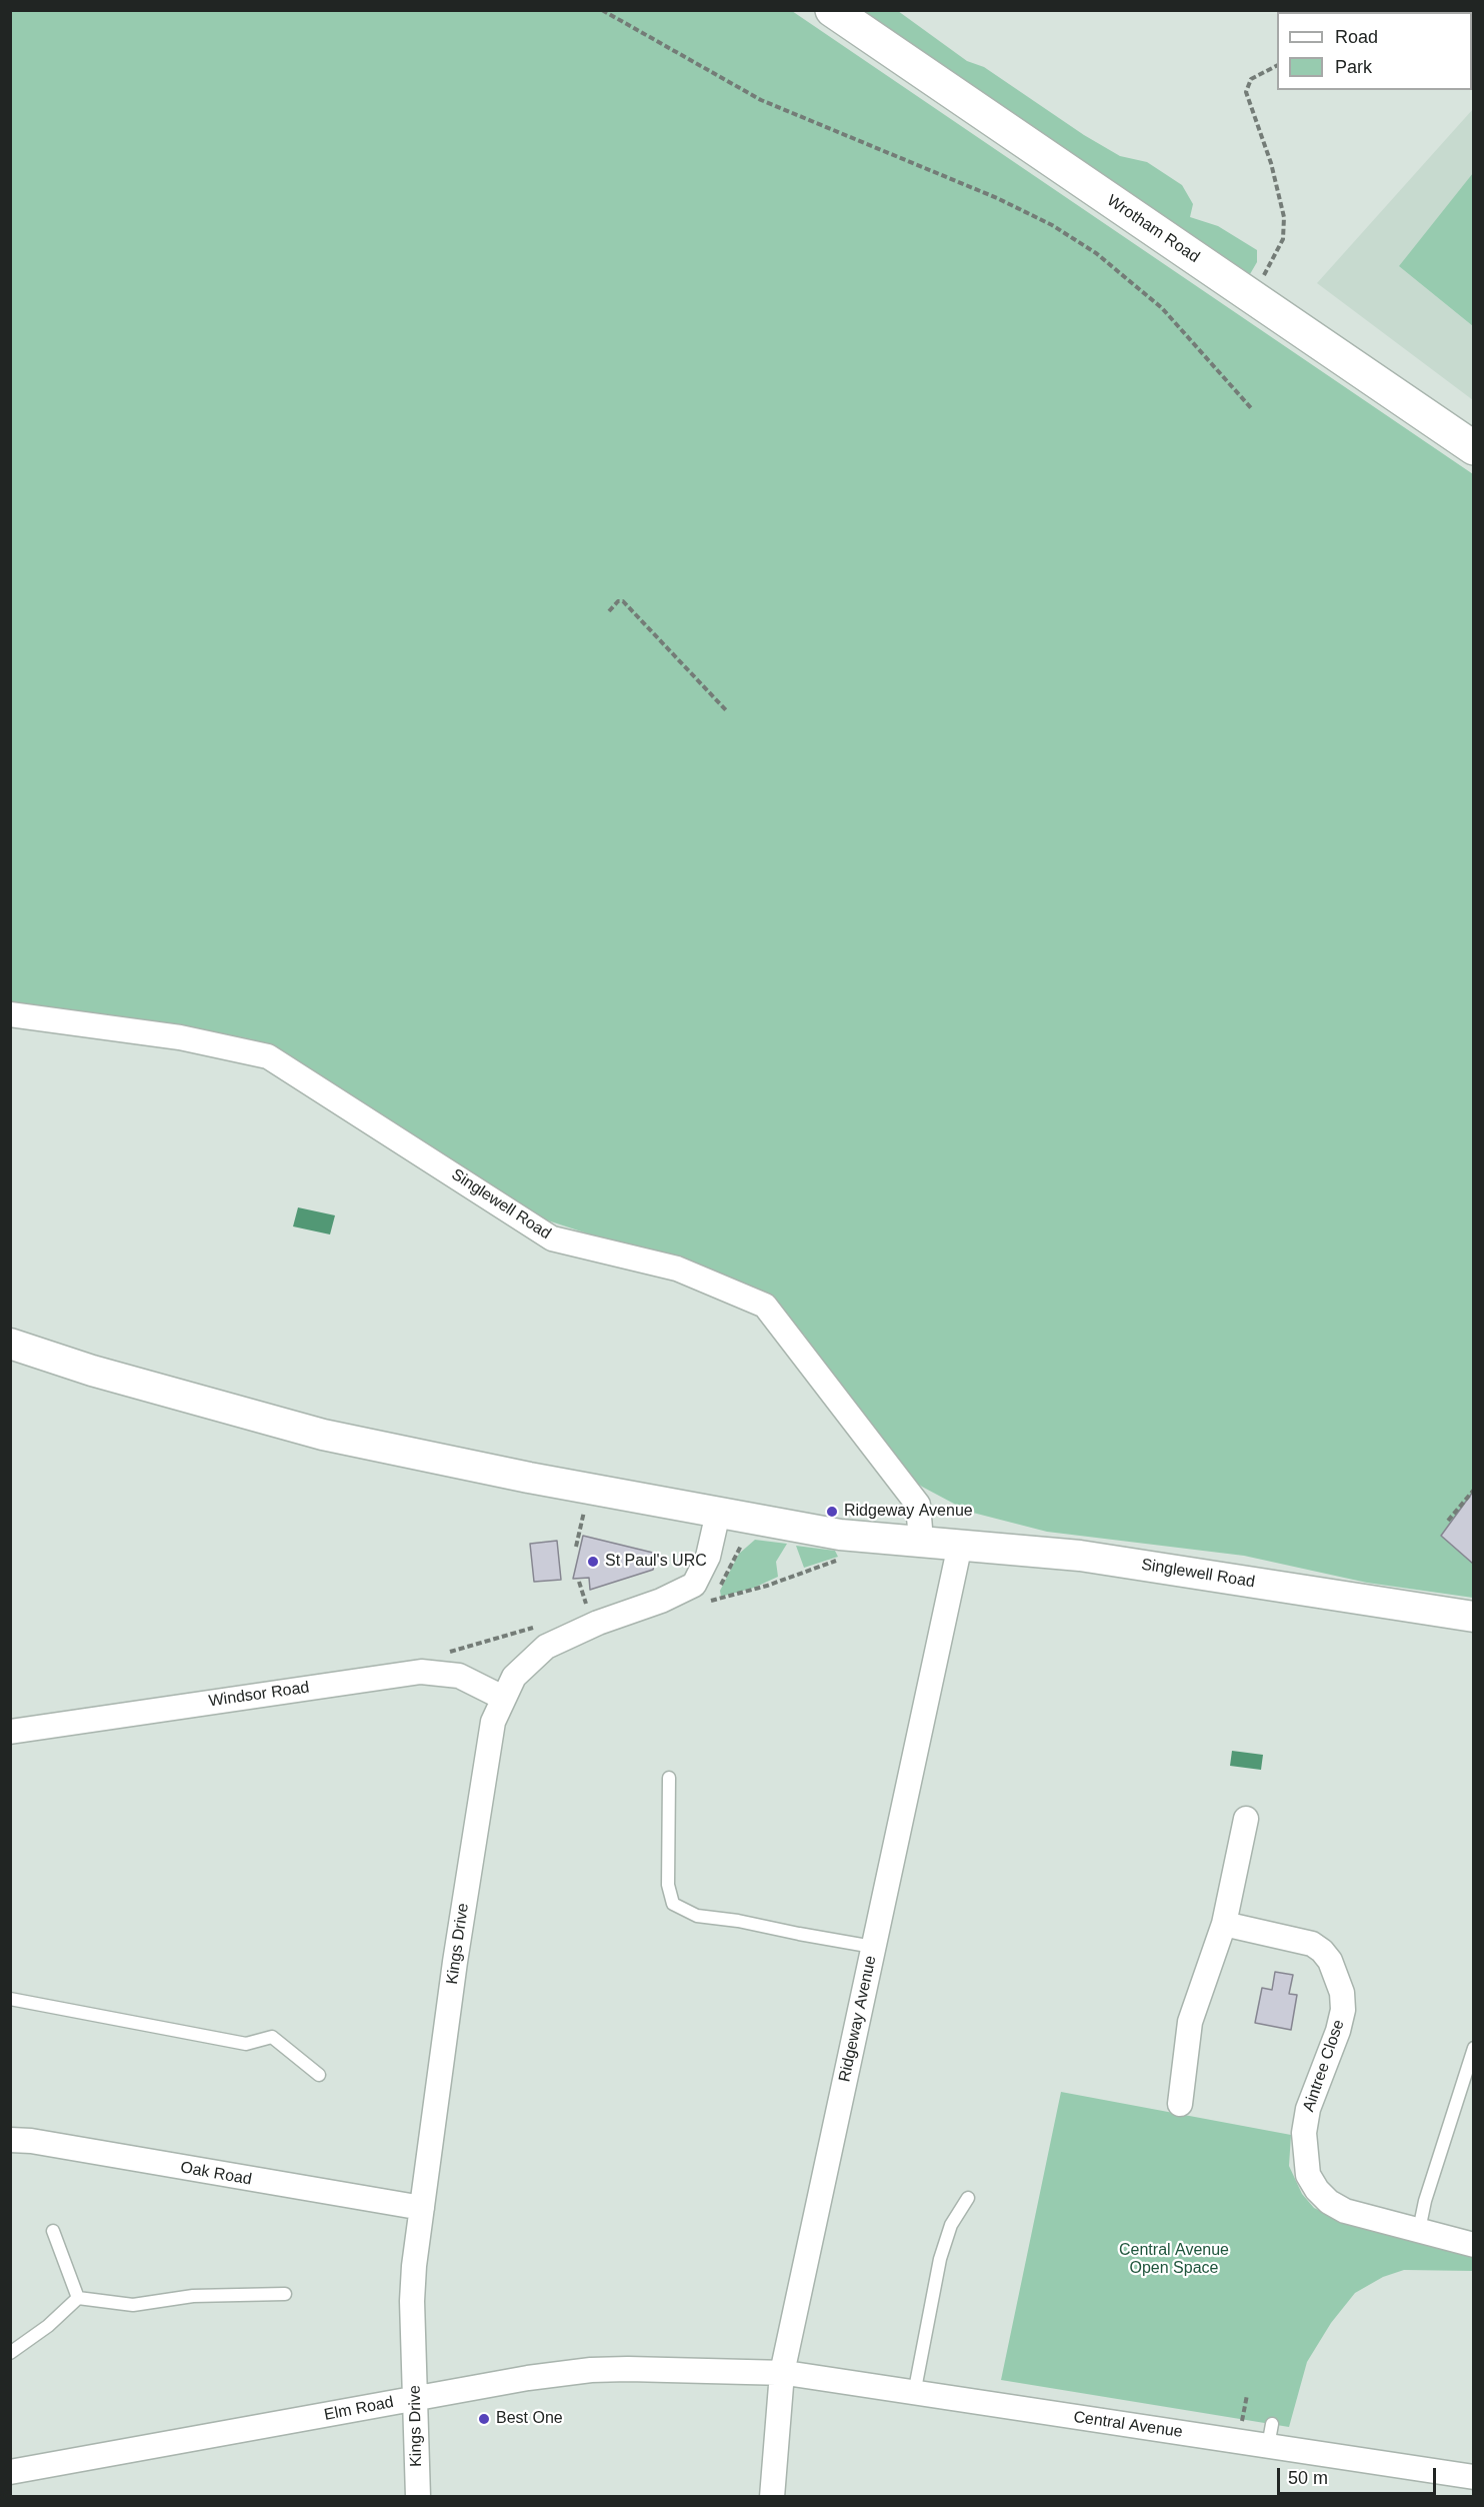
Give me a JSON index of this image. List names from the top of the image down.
{
  "streets": {
    "main road": ["Wrotham Road"],
    "street": [
      "Singlewell Road",
      "Windsor Road",
      "Kings Drive",
      "Ridgeway Avenue",
      "Aintree Close",
      "Oak Road",
      "Elm Road",
      "Central Avenue"
    ]
  },
  "crossings": [
    ["Singlewell Road", "Kings Drive"],
    ["Singlewell Road", "Ridgeway Avenue"],
    ["Windsor Road", "Kings Drive"],
    ["Kings Drive", "Oak Road"],
    ["Kings Drive", "Elm Road"],
    ["Ridgeway Avenue", "Elm Road"],
    ["Ridgeway Avenue", "Central Avenue"],
    ["Elm Road", "Central Avenue"]
  ],
  "parks": ["Central Avenue Open Space"],
  "places": ["Ridgeway Avenue", "St Paul's URC", "Best One"],
  "legend": ["Road", "Park"],
  "scale_bar": "50 m"
}
